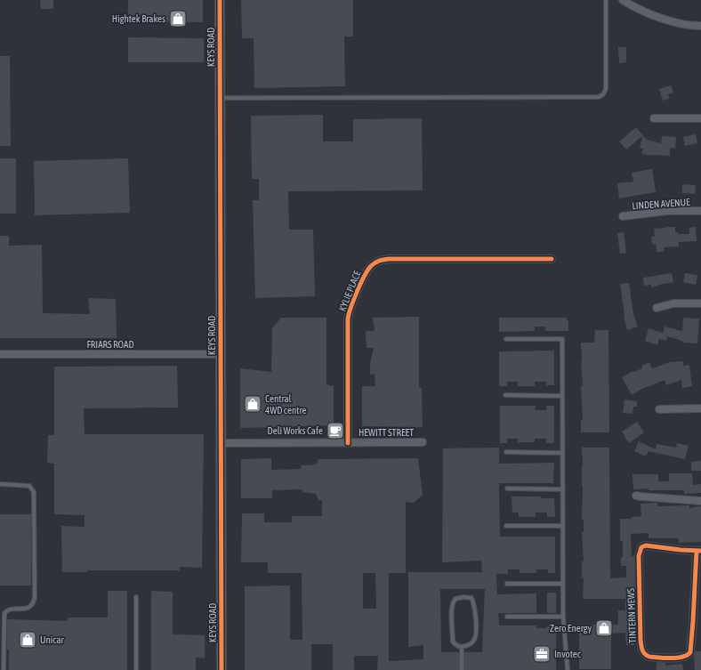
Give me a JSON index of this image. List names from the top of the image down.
{
  "streets": {
    "street": [
      "KEYS ROAD",
      "LINDEN AVENUE",
      "KYLIE PLACE",
      "FRIARS ROAD",
      "HEWITT STREET",
      "TINTERN MEWS"
    ]
  },
  "crossings": [
    ["KEYS ROAD", "FRIARS ROAD"],
    ["KEYS ROAD", "HEWITT STREET"],
    ["KYLIE PLACE", "HEWITT STREET"]
  ],
  "places": {
    "shop": [
      "Hightek Brakes",
      "Central 4WD centre",
      "Zero Energy",
      "Unicar"
    ],
    "cafe": ["Deli Works Cafe"],
    "office": ["Invotec"]
  }
}
